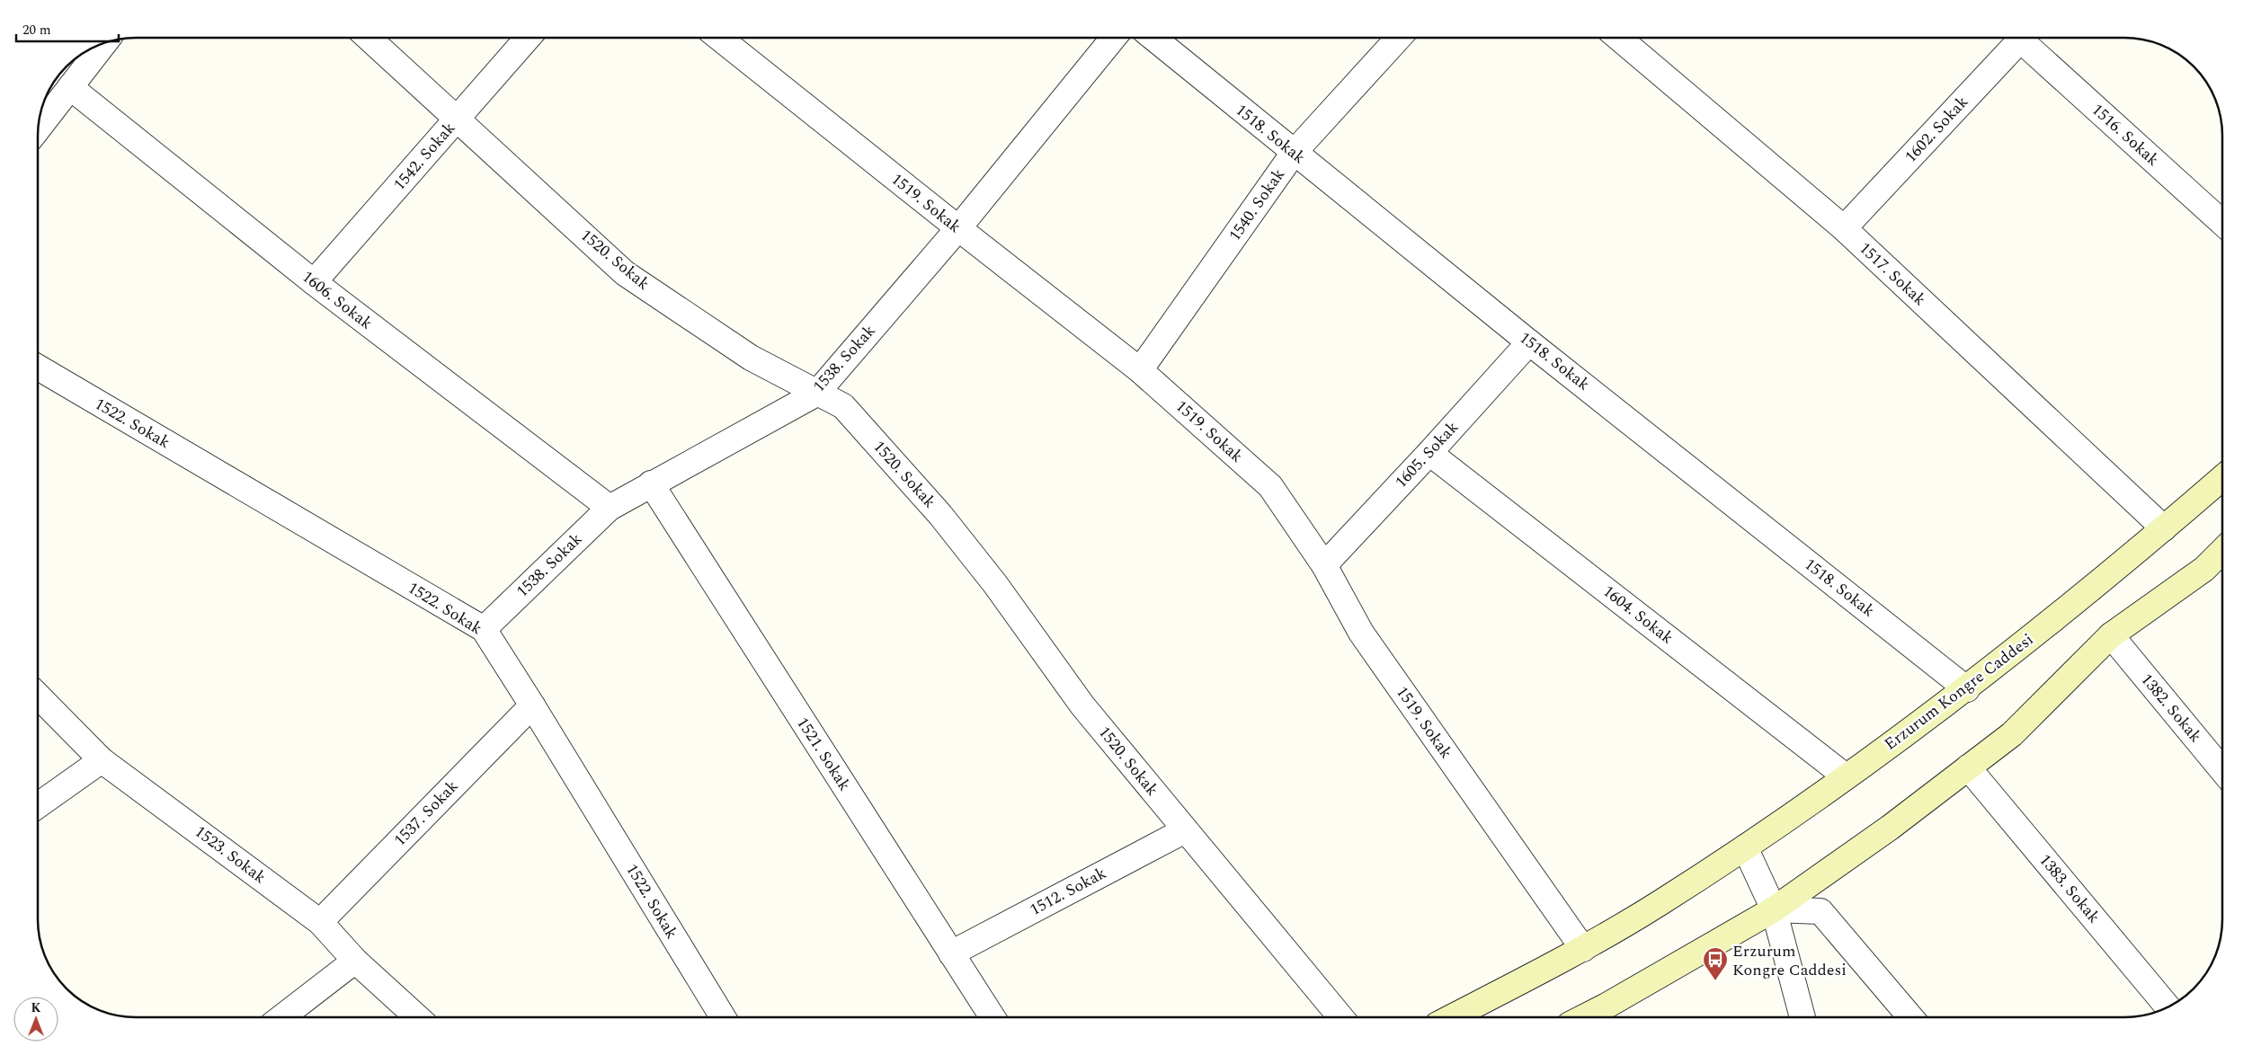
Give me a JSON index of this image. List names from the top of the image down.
{
  "streets": {
    "main road": ["Erzurum Kongre Caddesi"],
    "street": [
      "1602. Sokak",
      "1518. Sokak",
      "1516. Sokak",
      "1542. Sokak",
      "1519. Sokak",
      "1540. Sokak",
      "1520. Sokak",
      "1517. Sokak",
      "1606. Sokak",
      "1538. Sokak",
      "1522. Sokak",
      "1605. Sokak",
      "1604. Sokak",
      "1382. Sokak",
      "1521. Sokak",
      "1537. Sokak",
      "1523. Sokak",
      "1383. Sokak",
      "1512. Sokak"
    ]
  },
  "crossings": [
    ["1602. Sokak", "1517. Sokak"],
    ["1518. Sokak", "1540. Sokak"],
    ["1518. Sokak", "1605. Sokak"],
    ["1518. Sokak", "Erzurum Kongre Caddesi"],
    ["1542. Sokak", "1520. Sokak"],
    ["1542. Sokak", "1606. Sokak"],
    ["1519. Sokak", "1540. Sokak"],
    ["1519. Sokak", "1538. Sokak"],
    ["1519. Sokak", "1605. Sokak"],
    ["1519. Sokak", "Erzurum Kongre Caddesi"],
    ["1520. Sokak", "1538. Sokak"],
    ["1520. Sokak", "1512. Sokak"],
    ["1517. Sokak", "Erzurum Kongre Caddesi"],
    ["1606. Sokak", "1538. Sokak"],
    ["1538. Sokak", "1522. Sokak"],
    ["1538. Sokak", "1521. Sokak"],
    ["1522. Sokak", "1537. Sokak"],
    ["1605. Sokak", "1604. Sokak"],
    ["1604. Sokak", "Erzurum Kongre Caddesi"],
    ["1521. Sokak", "1512. Sokak"],
    ["1537. Sokak", "1523. Sokak"]
  ],
  "places": {
    "bus stop": ["Erzurum Kongre Caddesi"]
  },
  "scale_bar": "20 m",
  "north": "top"
}
